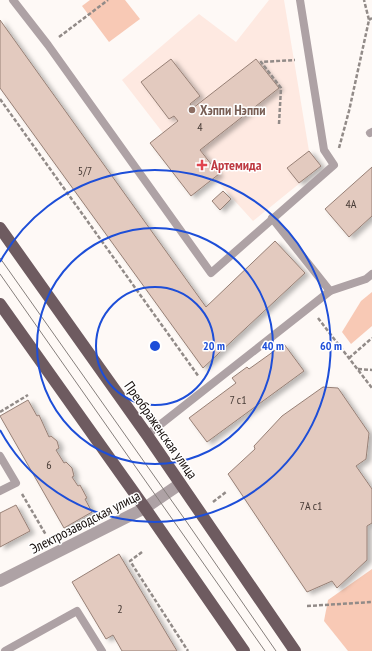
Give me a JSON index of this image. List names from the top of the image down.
{
  "streets": {
    "main road": ["Преображенская улица"],
    "street": ["Электрозаводская улица"]
  },
  "crossings": [
    ["Преображенская улица", "Электрозаводская улица"]
  ],
  "places": {
    "other": ["Хэппи Нэппи"],
    "health": ["Артемида"]
  },
  "house_numbers": [
    "4",
    "5/7",
    "4А",
    "7 с1",
    "6",
    "7А с1",
    "2"
  ],
  "rings": ["20 m", "40 m", "60 m"]
}
